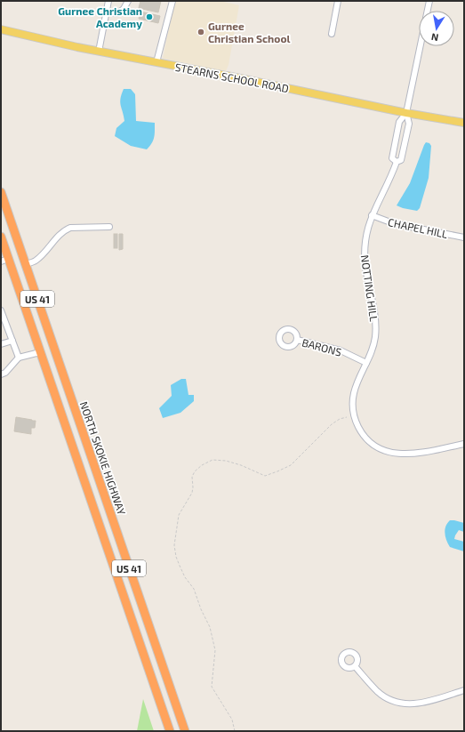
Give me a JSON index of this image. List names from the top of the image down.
{
  "streets": {
    "highway": ["US 41", "NORTH SKOKIE HIGHWAY"],
    "main road": ["STEARNS SCHOOL ROAD"],
    "street": ["CHAPEL HILL", "NOTTING HILL", "BARONS"]
  },
  "crossings": [
    ["STEARNS SCHOOL ROAD", "NOTTING HILL"],
    ["CHAPEL HILL", "NOTTING HILL"],
    ["NOTTING HILL", "BARONS"]
  ],
  "places": ["Gurnee Christian Academy", "Gurnee Christian School"],
  "north": "bottom"
}
